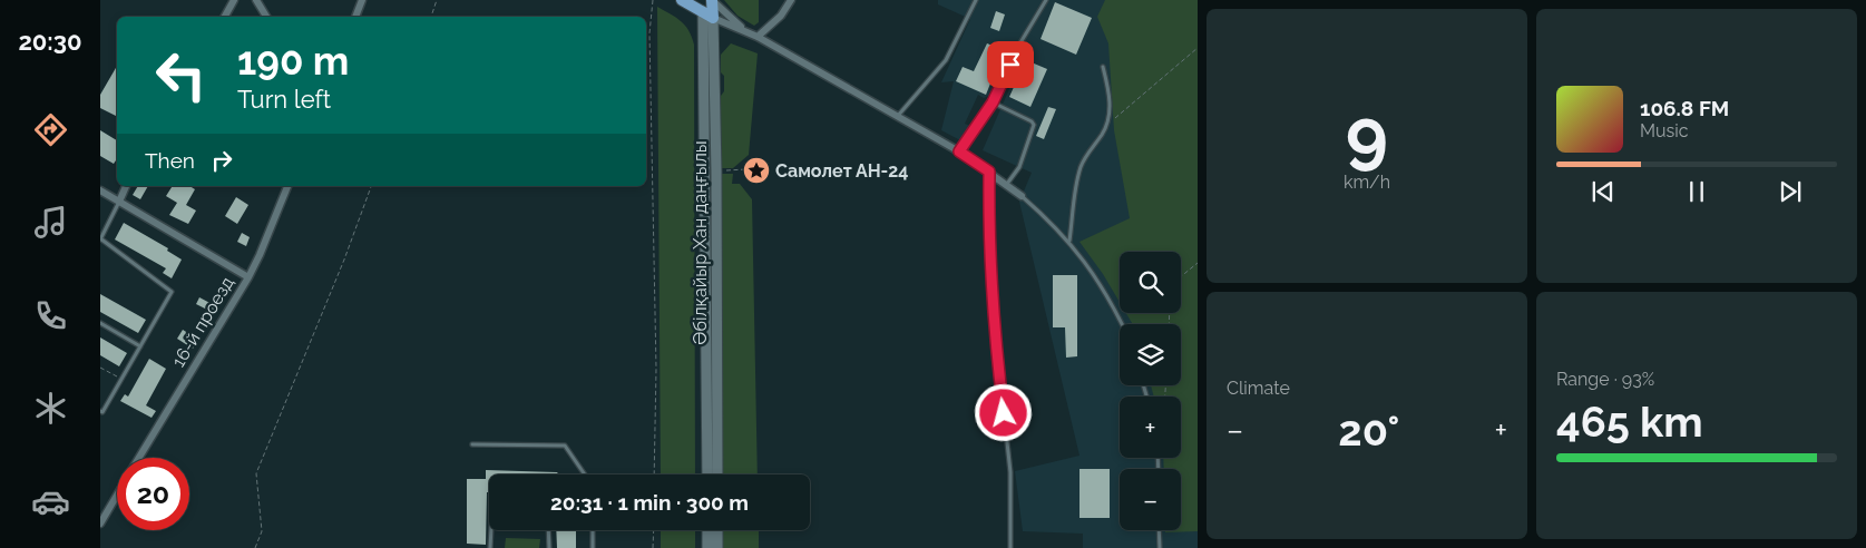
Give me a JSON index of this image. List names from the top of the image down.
{
  "streets": {
    "main road": ["Әбілқайыр Хан даңғылы"],
    "street": ["16-й проезд"]
  },
  "places": {
    "place": ["Самолет АН-24"]
  },
  "page": {
    "tabs": "20:30",
    "tile": [
      ["9", "km/h"],
      "Climate",
      ["Range · 93%", "465 km"]
    ],
    "turn": ["190 m", "Turn left"],
    "song": ["106.8 FM", "Music"],
    "then": "Then",
    "map_buttons": ["+", "−"],
    "heat": ["−", "20°", "+"],
    "limit": "20",
    "trip": "20:31 · 1 min · 300 m"
  }
}
